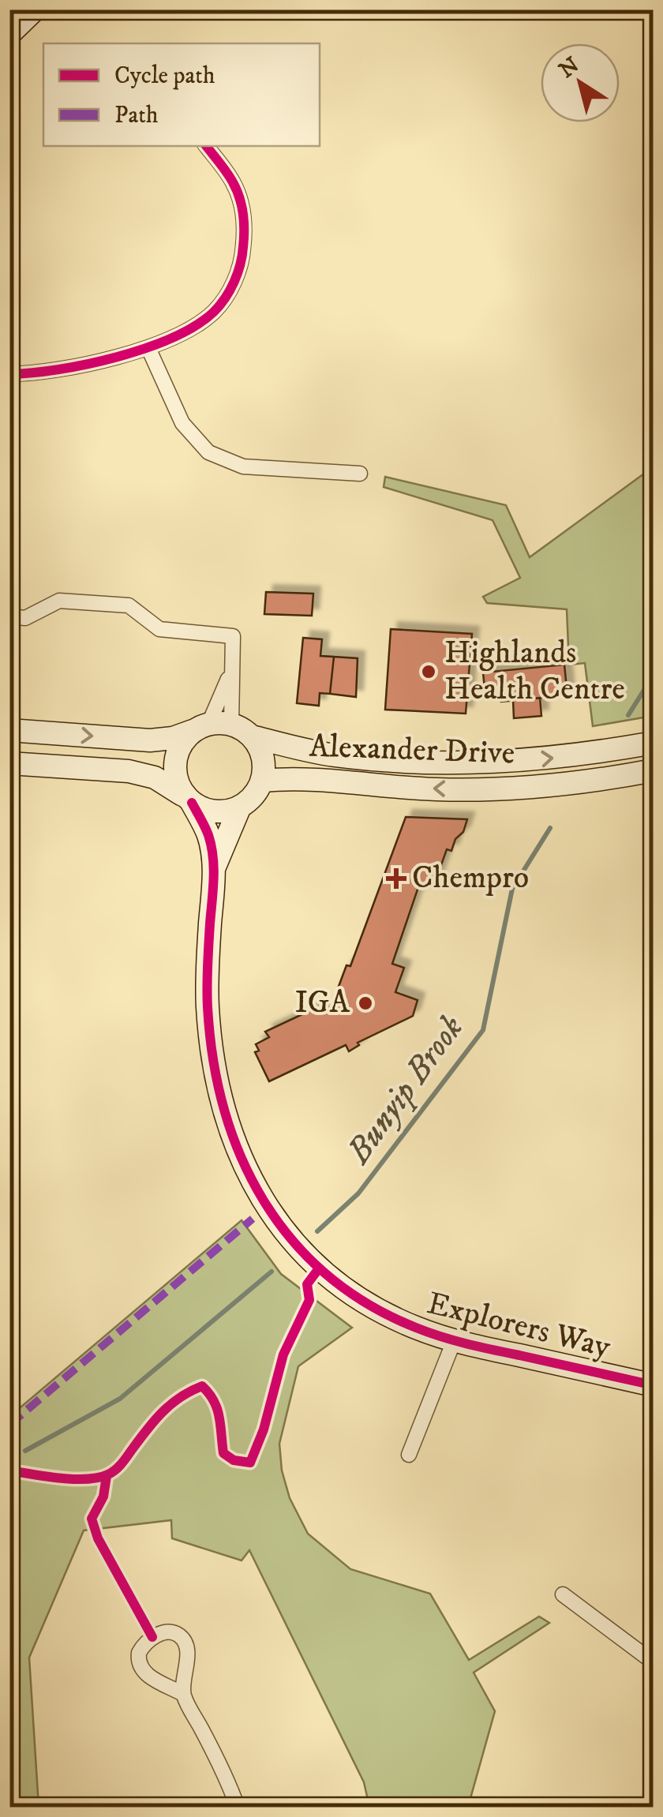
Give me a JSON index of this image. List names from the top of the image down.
{
  "streets": {
    "main road": ["Alexander Drive", "Explorers Way"]
  },
  "crossings": [
    ["Alexander Drive", "Explorers Way"]
  ],
  "water": ["Bunyip Brook"],
  "places": {
    "other": ["Highlands Health Centre", "IGA"],
    "health": ["Chempro"]
  },
  "legend": ["Cycle path", "Path"],
  "north": "top left"
}
